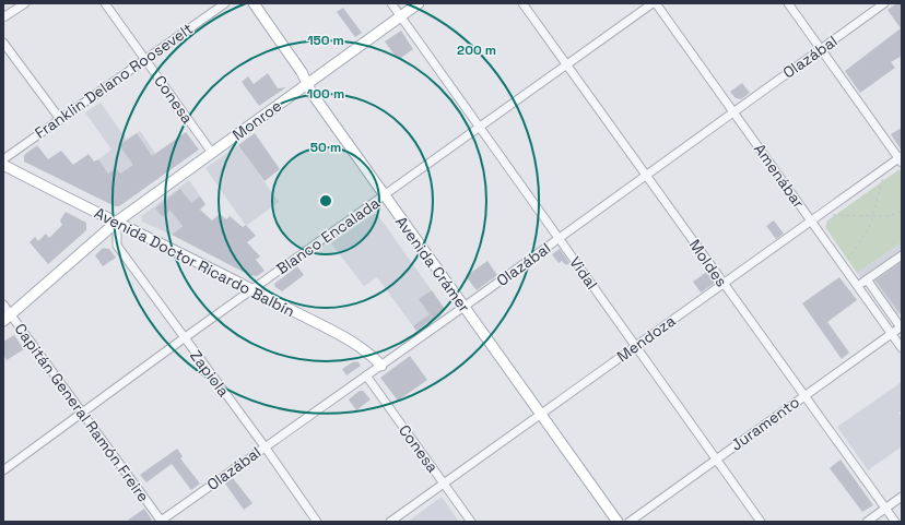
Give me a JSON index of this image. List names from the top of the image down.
{
  "streets": {
    "main road": ["Monroe", "Avenida Doctor Ricardo Balbín", "Avenida Crámer"],
    "street": [
      "Olazábal",
      "Franklin Delano Roosevelt",
      "Conesa",
      "Amenábar",
      "Blanco Encalada",
      "Moldes",
      "Vidal",
      "Mendoza",
      "Zapiola",
      "Capitán General Ramón Freire",
      "Juramento"
    ]
  },
  "crossings": [
    ["Olazábal", "Conesa"],
    ["Olazábal", "Amenábar"],
    ["Olazábal", "Avenida Doctor Ricardo Balbín"],
    ["Olazábal", "Moldes"],
    ["Olazábal", "Avenida Crámer"],
    ["Olazábal", "Vidal"],
    ["Olazábal", "Zapiola"],
    ["Olazábal", "Capitán General Ramón Freire"],
    ["Franklin Delano Roosevelt", "Conesa"],
    ["Conesa", "Monroe"],
    ["Conesa", "Mendoza"],
    ["Monroe", "Avenida Doctor Ricardo Balbín"],
    ["Monroe", "Avenida Crámer"],
    ["Monroe", "Vidal"],
    ["Monroe", "Zapiola"],
    ["Monroe", "Capitán General Ramón Freire"],
    ["Amenábar", "Blanco Encalada"],
    ["Amenábar", "Mendoza"],
    ["Amenábar", "Juramento"],
    ["Blanco Encalada", "Avenida Doctor Ricardo Balbín"],
    ["Blanco Encalada", "Moldes"],
    ["Blanco Encalada", "Avenida Crámer"],
    ["Blanco Encalada", "Vidal"],
    ["Blanco Encalada", "Zapiola"],
    ["Blanco Encalada", "Capitán General Ramón Freire"],
    ["Avenida Doctor Ricardo Balbín", "Zapiola"],
    ["Moldes", "Mendoza"],
    ["Moldes", "Juramento"],
    ["Avenida Crámer", "Mendoza"],
    ["Vidal", "Mendoza"],
    ["Vidal", "Juramento"]
  ],
  "rings": [
    "150 m",
    "200 m",
    "100 m",
    "50 m"
  ]
}
